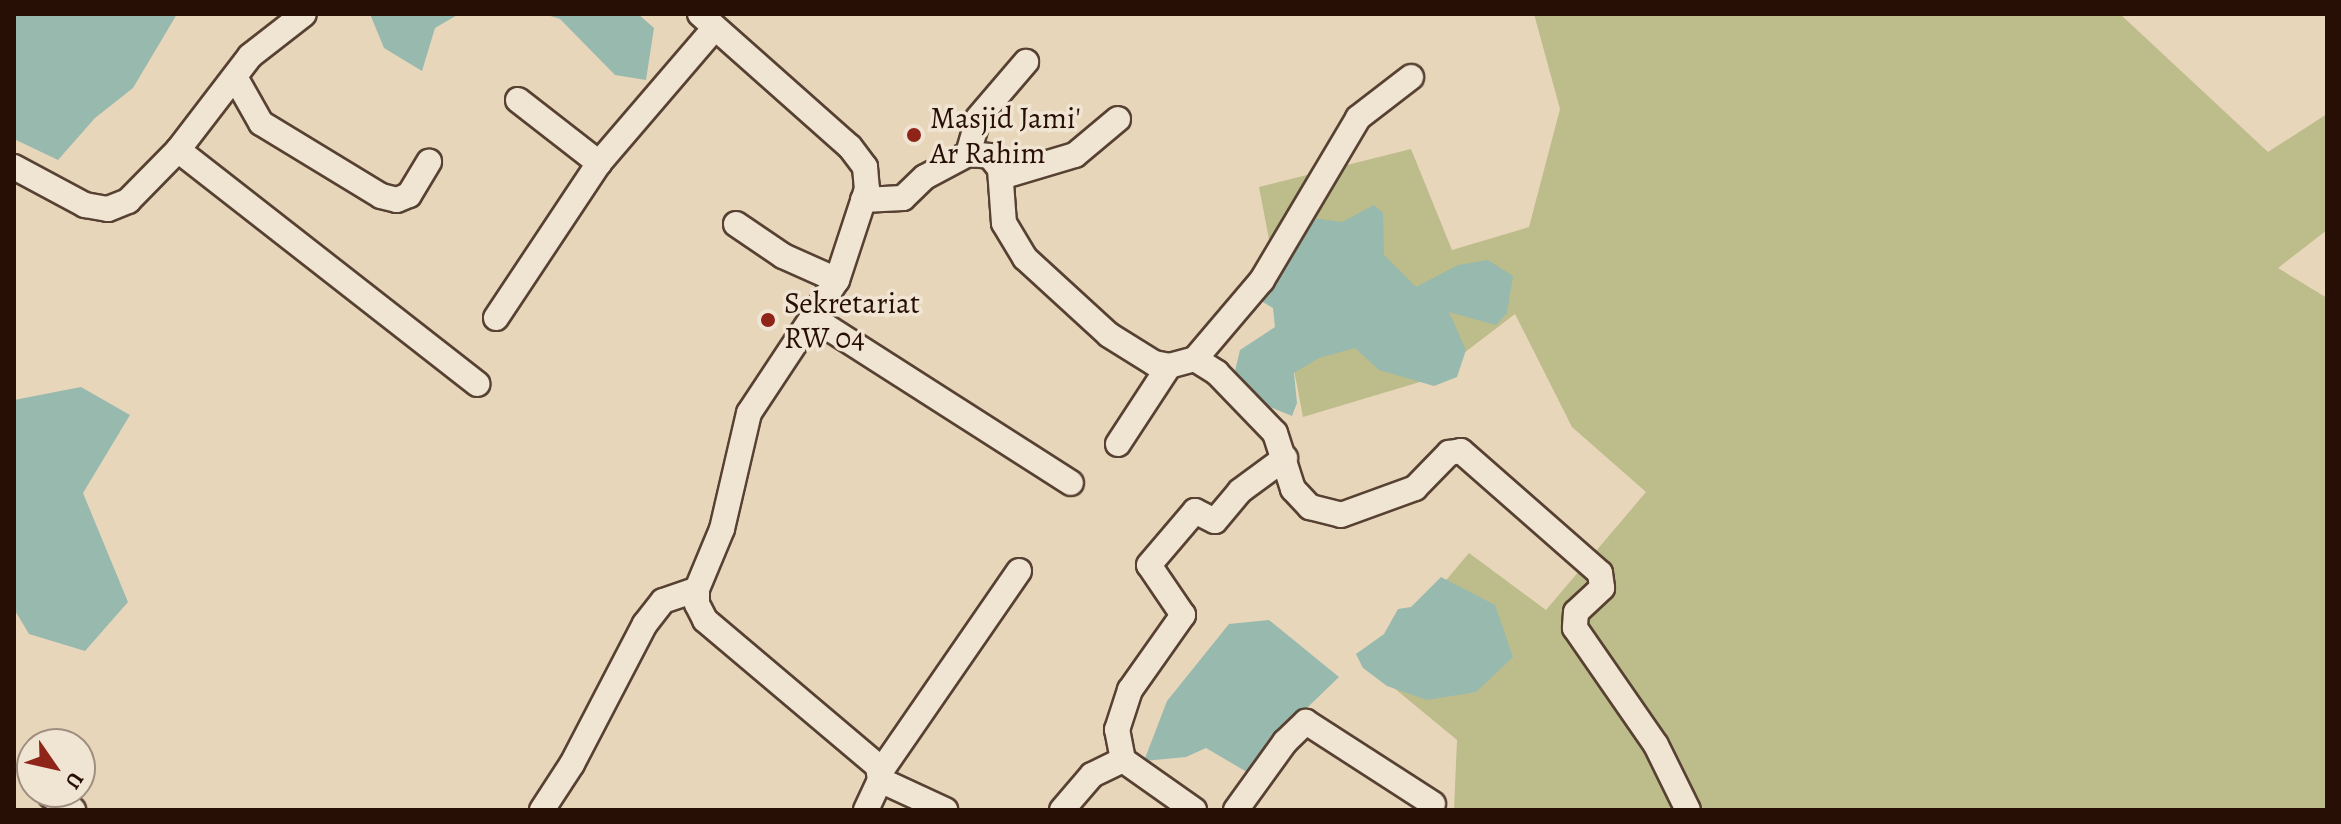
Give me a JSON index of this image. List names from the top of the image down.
{
  "places": ["Masjid Jami' Ar Rahim", "Sekretariat RW 04"],
  "north": "bottom right"
}
